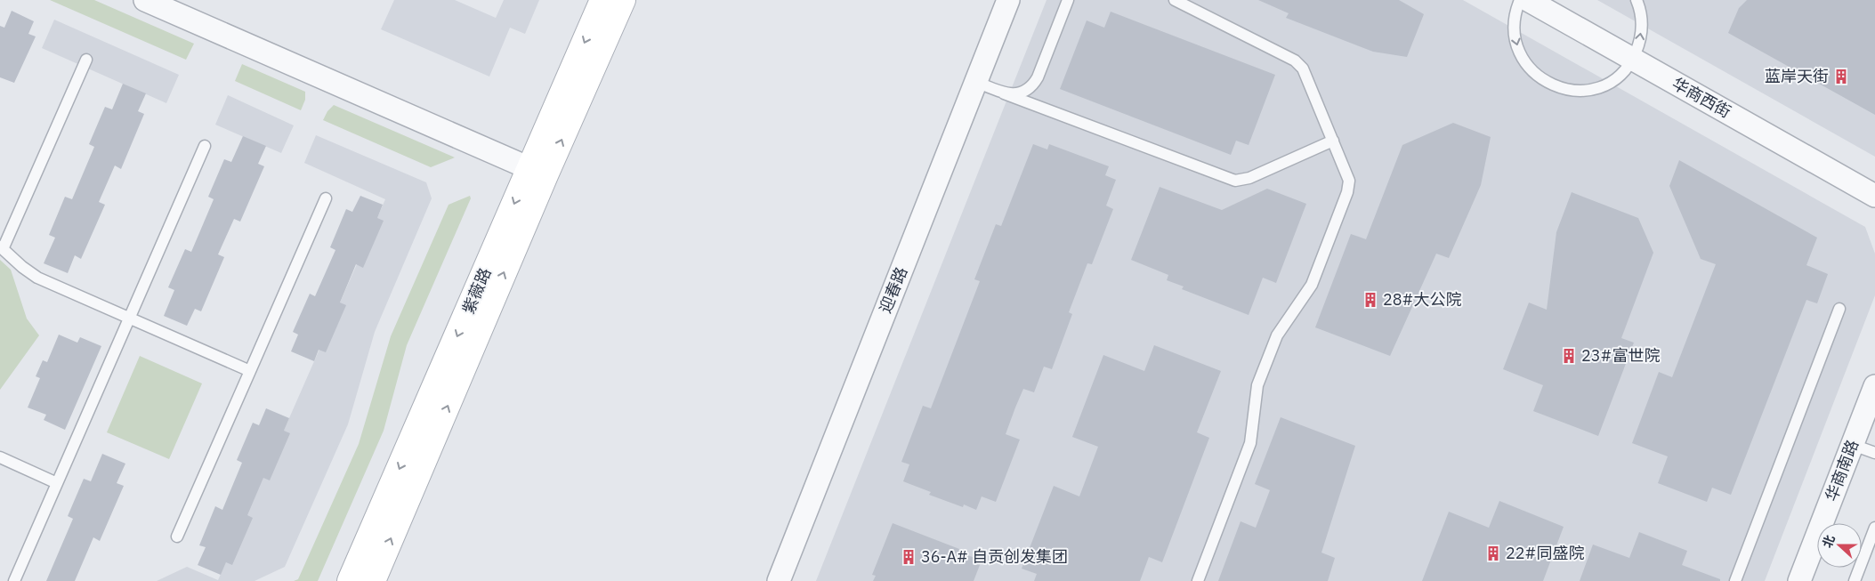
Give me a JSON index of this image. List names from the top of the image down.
{
  "streets": {
    "main road": ["紫薇路"],
    "street": ["华商西街", "迎春路", "华商南路"]
  },
  "places": {
    "building": [
      "蓝岸天街",
      "28#大公院",
      "23#富世院",
      "22#同盛院",
      "36-A# 自贡创发集团"
    ]
  },
  "north": "left"
}
